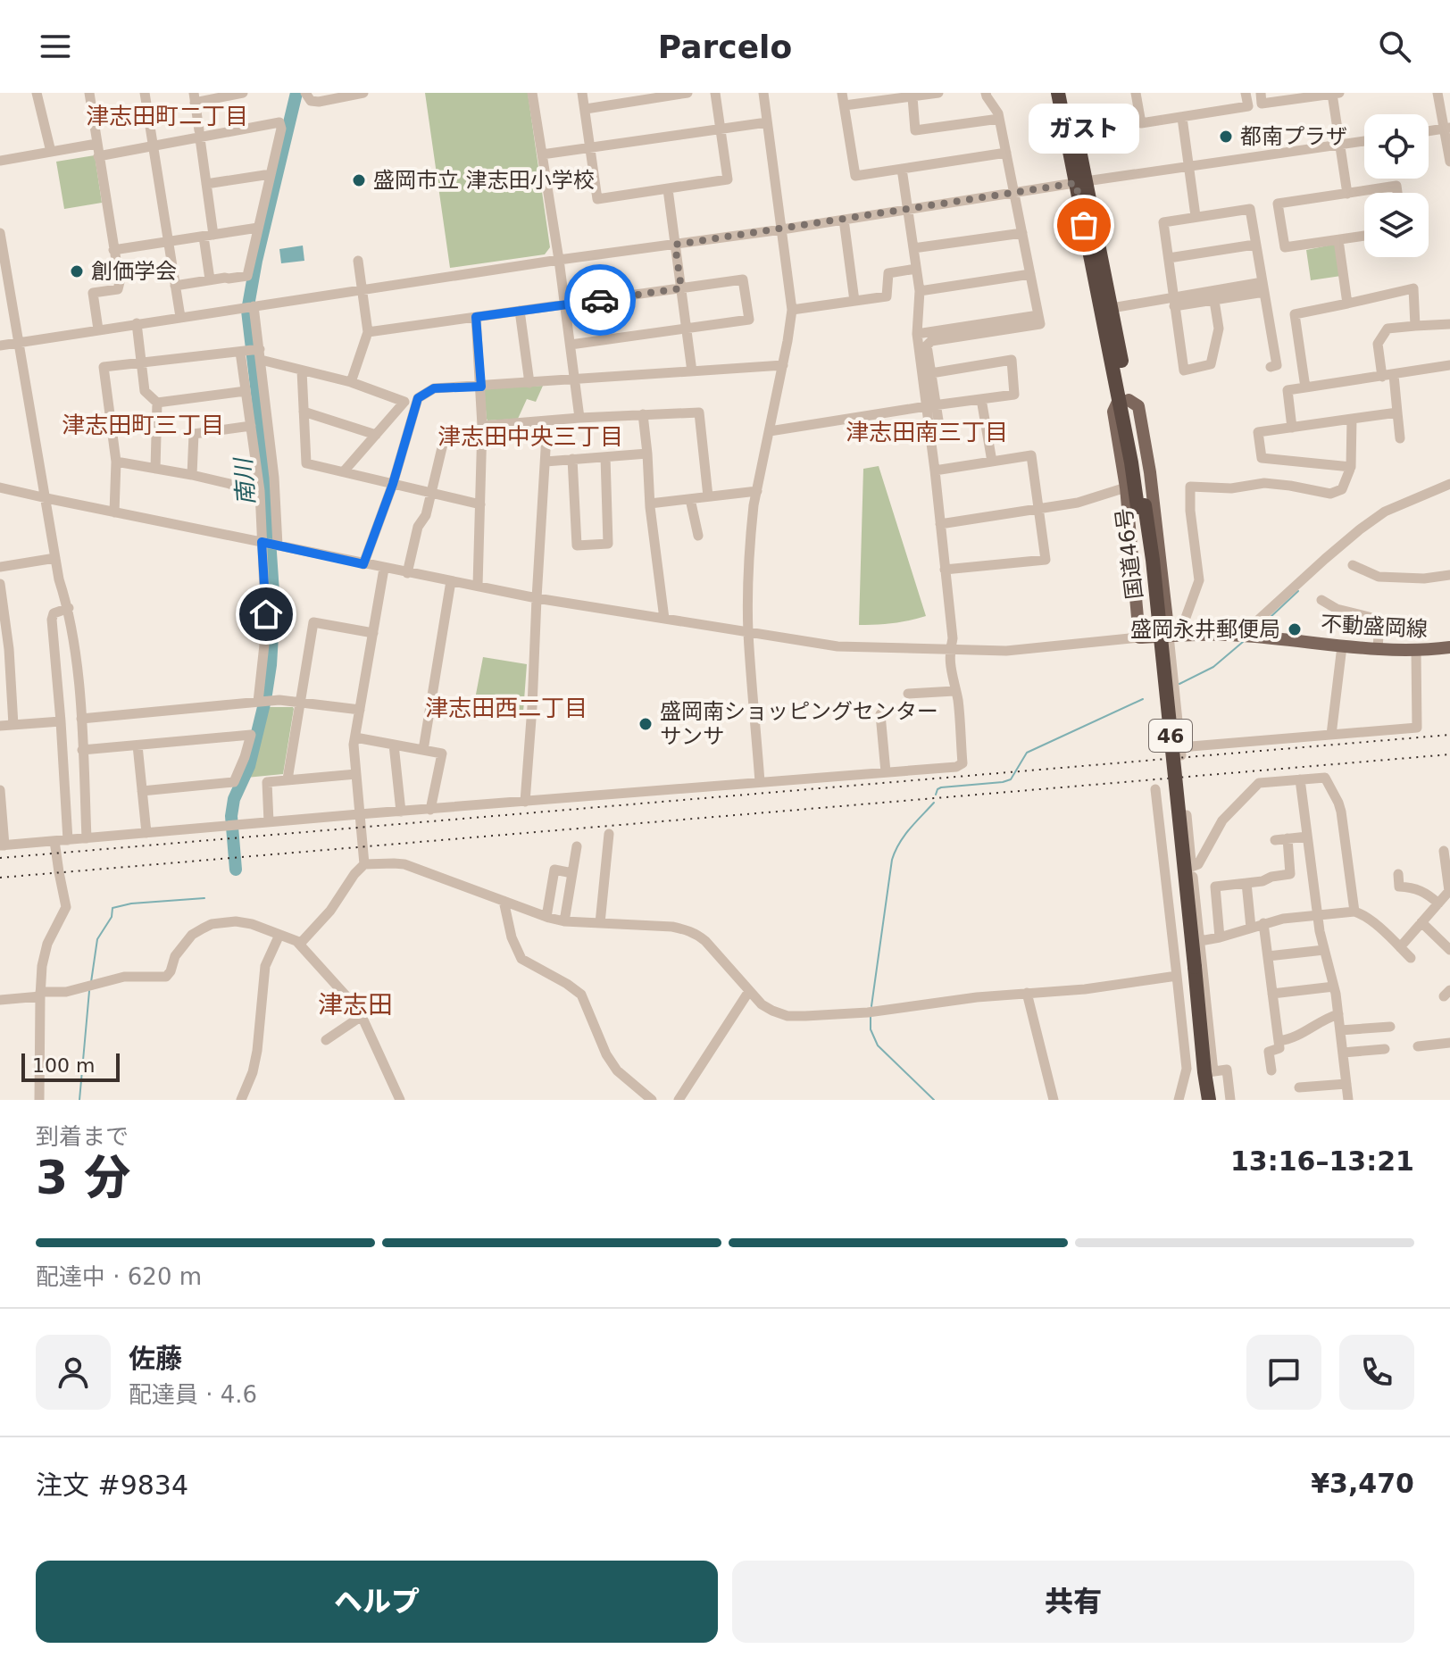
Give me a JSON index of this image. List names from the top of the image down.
{
  "streets": {
    "highway": ["国道46号", "46"],
    "main road": ["不動盛岡線"]
  },
  "districts": [
    "津志田町二丁目",
    "津志田町三丁目",
    "津志田南三丁目",
    "津志田中央三丁目",
    "津志田西二丁目",
    "津志田"
  ],
  "water": ["南川"],
  "places": [
    "都南プラザ",
    "盛岡市立 津志田小学校",
    "ガスト",
    "創価学会",
    "盛岡永井郵便局",
    "盛岡南ショッピングセンター サンサ"
  ],
  "scale_bar": "100 m",
  "page": {
    "header": "Parcelo",
    "bubble": "ガスト",
    "scale": "100 m",
    "heading": ["3 分", "到着まで", "13:16–13:21"],
    "panel": [
      "佐藤",
      "配達員 · 4.6",
      "注文 #9834",
      "¥3,470"
    ],
    "bar": "配達中 · 620 m",
    "buttons": ["ヘルプ", "共有"]
  }
}
